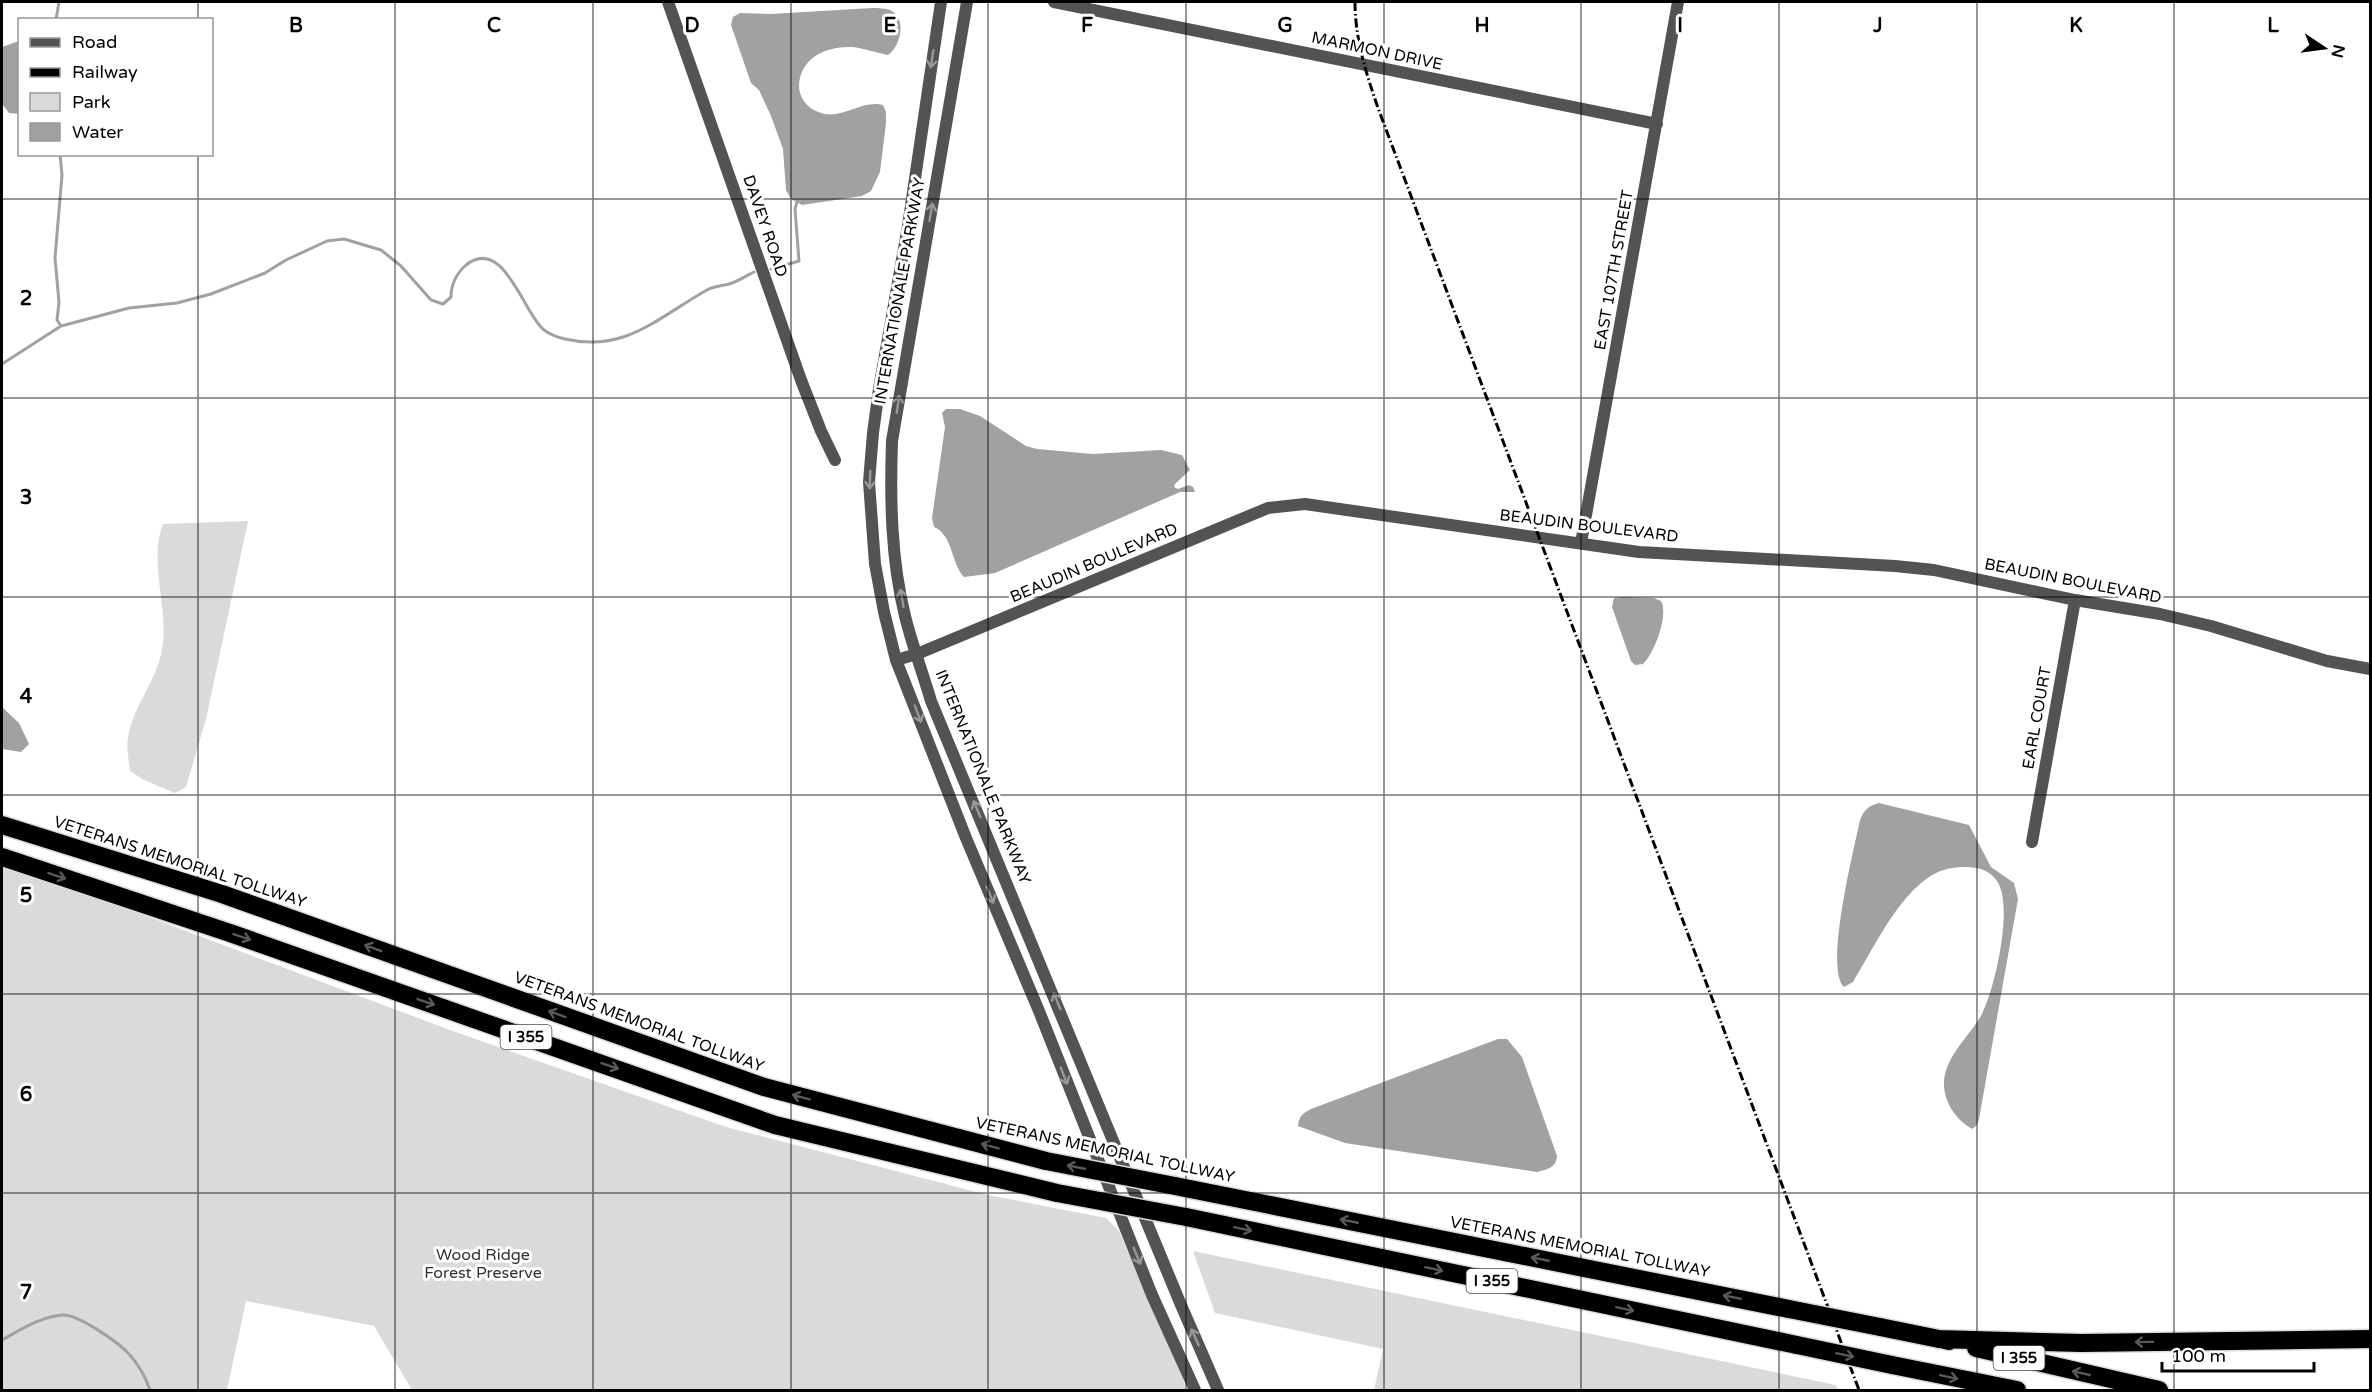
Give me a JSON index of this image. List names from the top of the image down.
{
  "streets": {
    "highway": ["VETERANS MEMORIAL TOLLWAY", "I 355"],
    "street": [
      "MARMON DRIVE",
      "DAVEY ROAD",
      "EAST 107TH STREET",
      "INTERNATIONALE PARKWAY",
      "BEAUDIN BOULEVARD",
      "EARL COURT"
    ]
  },
  "crossings": [
    ["MARMON DRIVE", "EAST 107TH STREET"],
    ["EAST 107TH STREET", "BEAUDIN BOULEVARD"],
    ["INTERNATIONALE PARKWAY", "BEAUDIN BOULEVARD"],
    ["BEAUDIN BOULEVARD", "EARL COURT"]
  ],
  "parks": ["Wood Ridge Forest Preserve"],
  "legend": [
    "Road",
    "Railway",
    "Park",
    "Water"
  ],
  "scale_bar": "100 m",
  "north": "right",
  "grid": {
    "columns": [
      "B",
      "C",
      "D",
      "E",
      "F",
      "G",
      "H",
      "I",
      "J",
      "K",
      "L"
    ],
    "rows": [
      "2",
      "3",
      "4",
      "5",
      "6",
      "7"
    ]
  }
}
